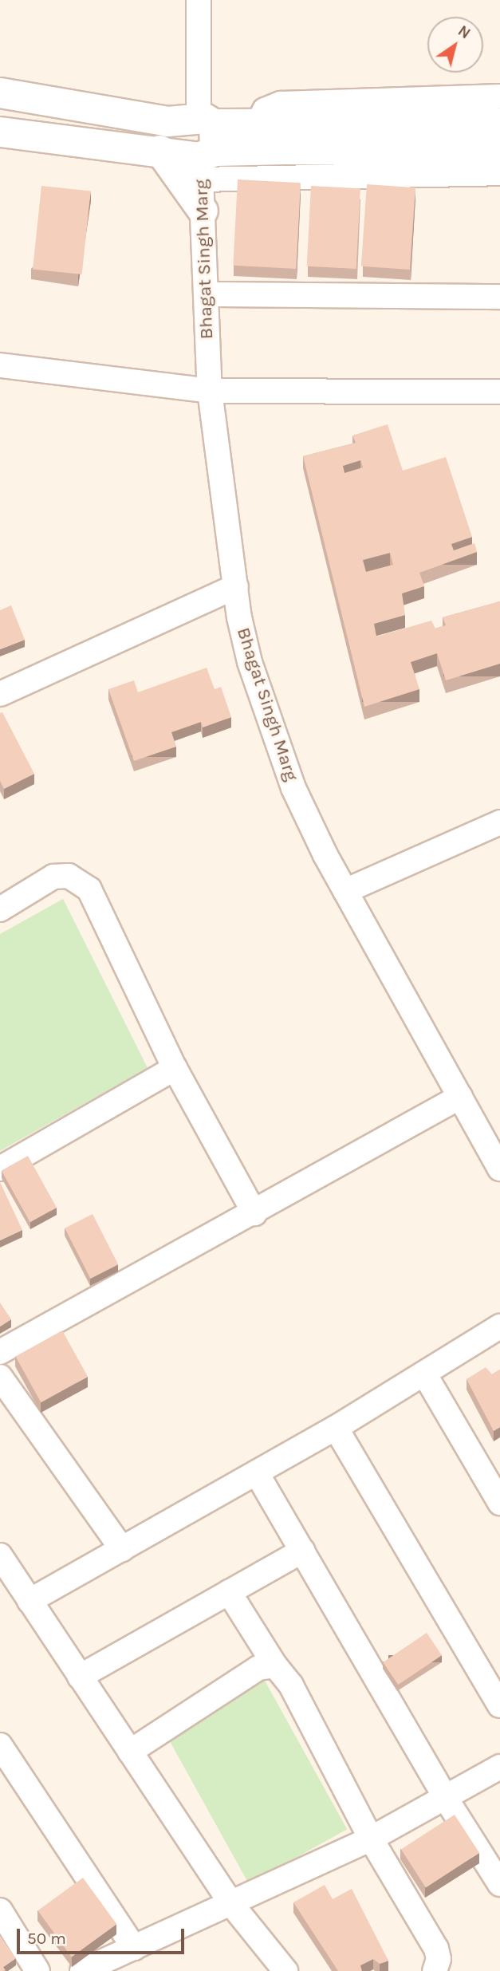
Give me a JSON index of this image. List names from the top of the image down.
{
  "streets": {
    "street": ["Bhagat Singh Marg"]
  },
  "scale_bar": "50 m",
  "north": "top right"
}
